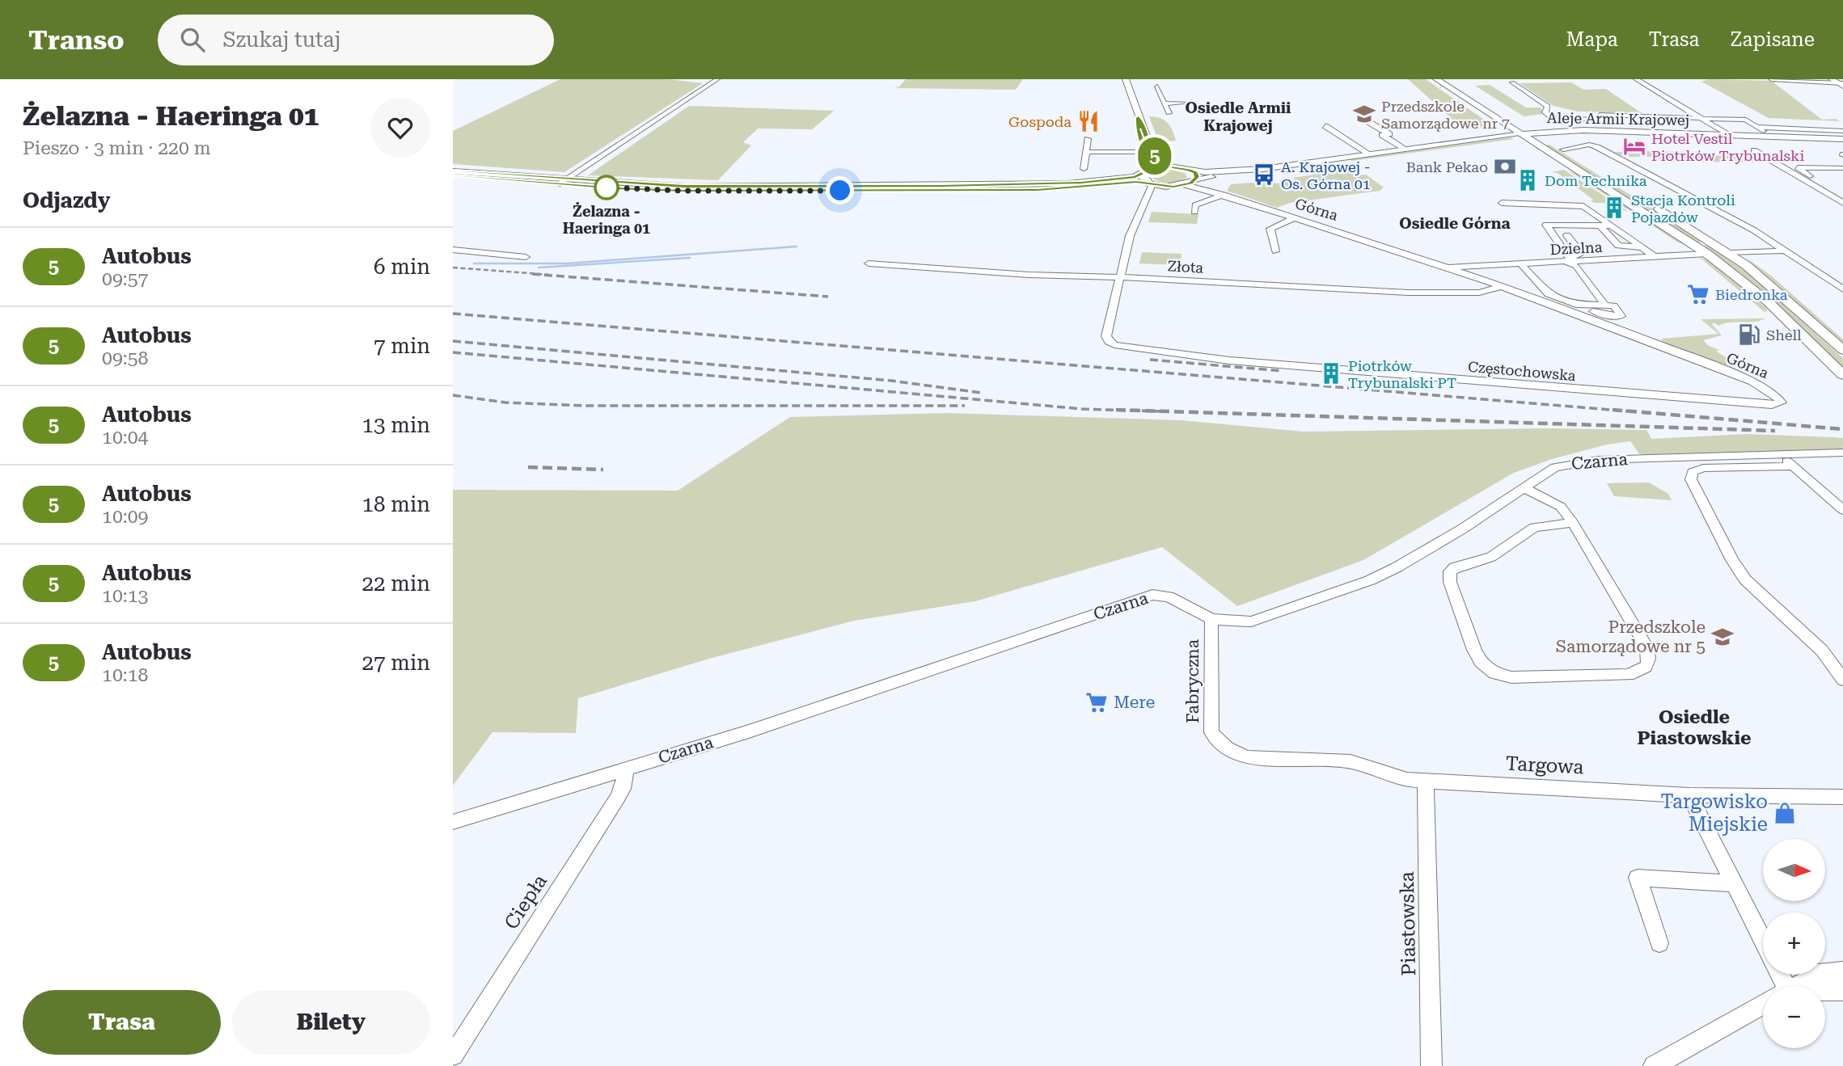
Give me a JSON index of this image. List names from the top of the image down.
{
  "streets": {
    "main road": ["Aleje Armii Krajowej"],
    "street": [
      "Górna",
      "Dzielna",
      "Złota",
      "Częstochowska",
      "Czarna",
      "Fabryczna",
      "Targowa",
      "Ciepła",
      "Piastowska"
    ]
  },
  "crossings": [
    ["Aleje Armii Krajowej", "Górna"],
    ["Górna", "Dzielna"],
    ["Górna", "Złota"],
    ["Górna", "Częstochowska"],
    ["Złota", "Częstochowska"],
    ["Czarna", "Fabryczna"],
    ["Czarna", "Ciepła"],
    ["Fabryczna", "Targowa"],
    ["Targowa", "Piastowska"]
  ],
  "districts": ["Osiedle Armii Krajowej", "Osiedle Górna", "Osiedle Piastowskie"],
  "places": {
    "school or university": ["Przedszkole Samorządowe nr 7", "Przedszkole Samorządowe nr 5"],
    "restaurant": ["Gospoda"],
    "hotel": ["Hotel Vestil Piotrków Trybunalski"],
    "bank": ["Bank Pekao"],
    "bus stop": ["A. Krajowej - Os. Górna 01"],
    "building": ["Dom Technika", "Stacja Kontroli Pojazdów", "Piotrków Trybunalski PT"],
    "other": ["Żelazna - Haeringa 01"],
    "supermarket": ["Biedronka", "Mere"],
    "fuel station": ["Shell"],
    "shop": ["Targowisko Miejskie"]
  },
  "lines": ["bus line 5"],
  "north": "right",
  "page": {
    "header": "Transo",
    "search": "Szukaj tutaj",
    "nav": ["Mapa", "Trasa", "Zapisane"],
    "heading": [
      ["Żelazna - Haeringa 01", "Pieszo · 3 min · 220 m"],
      "Odjazdy"
    ],
    "on_map": "5",
    "list": [
      {
        "mark": "5",
        "name": "Autobus",
        "note": "09:57",
        "value": "6 min"
      },
      {
        "mark": "5",
        "name": "Autobus",
        "note": "09:58",
        "value": "7 min"
      },
      {
        "mark": "5",
        "name": "Autobus",
        "note": "10:04",
        "value": "13 min"
      },
      {
        "mark": "5",
        "name": "Autobus",
        "note": "10:09",
        "value": "18 min"
      },
      {
        "mark": "5",
        "name": "Autobus",
        "note": "10:13",
        "value": "22 min"
      },
      {
        "mark": "5",
        "name": "Autobus",
        "note": "10:18",
        "value": "27 min"
      }
    ],
    "map_buttons": ["+", "−"],
    "buttons": ["Trasa", "Bilety"]
  }
}
